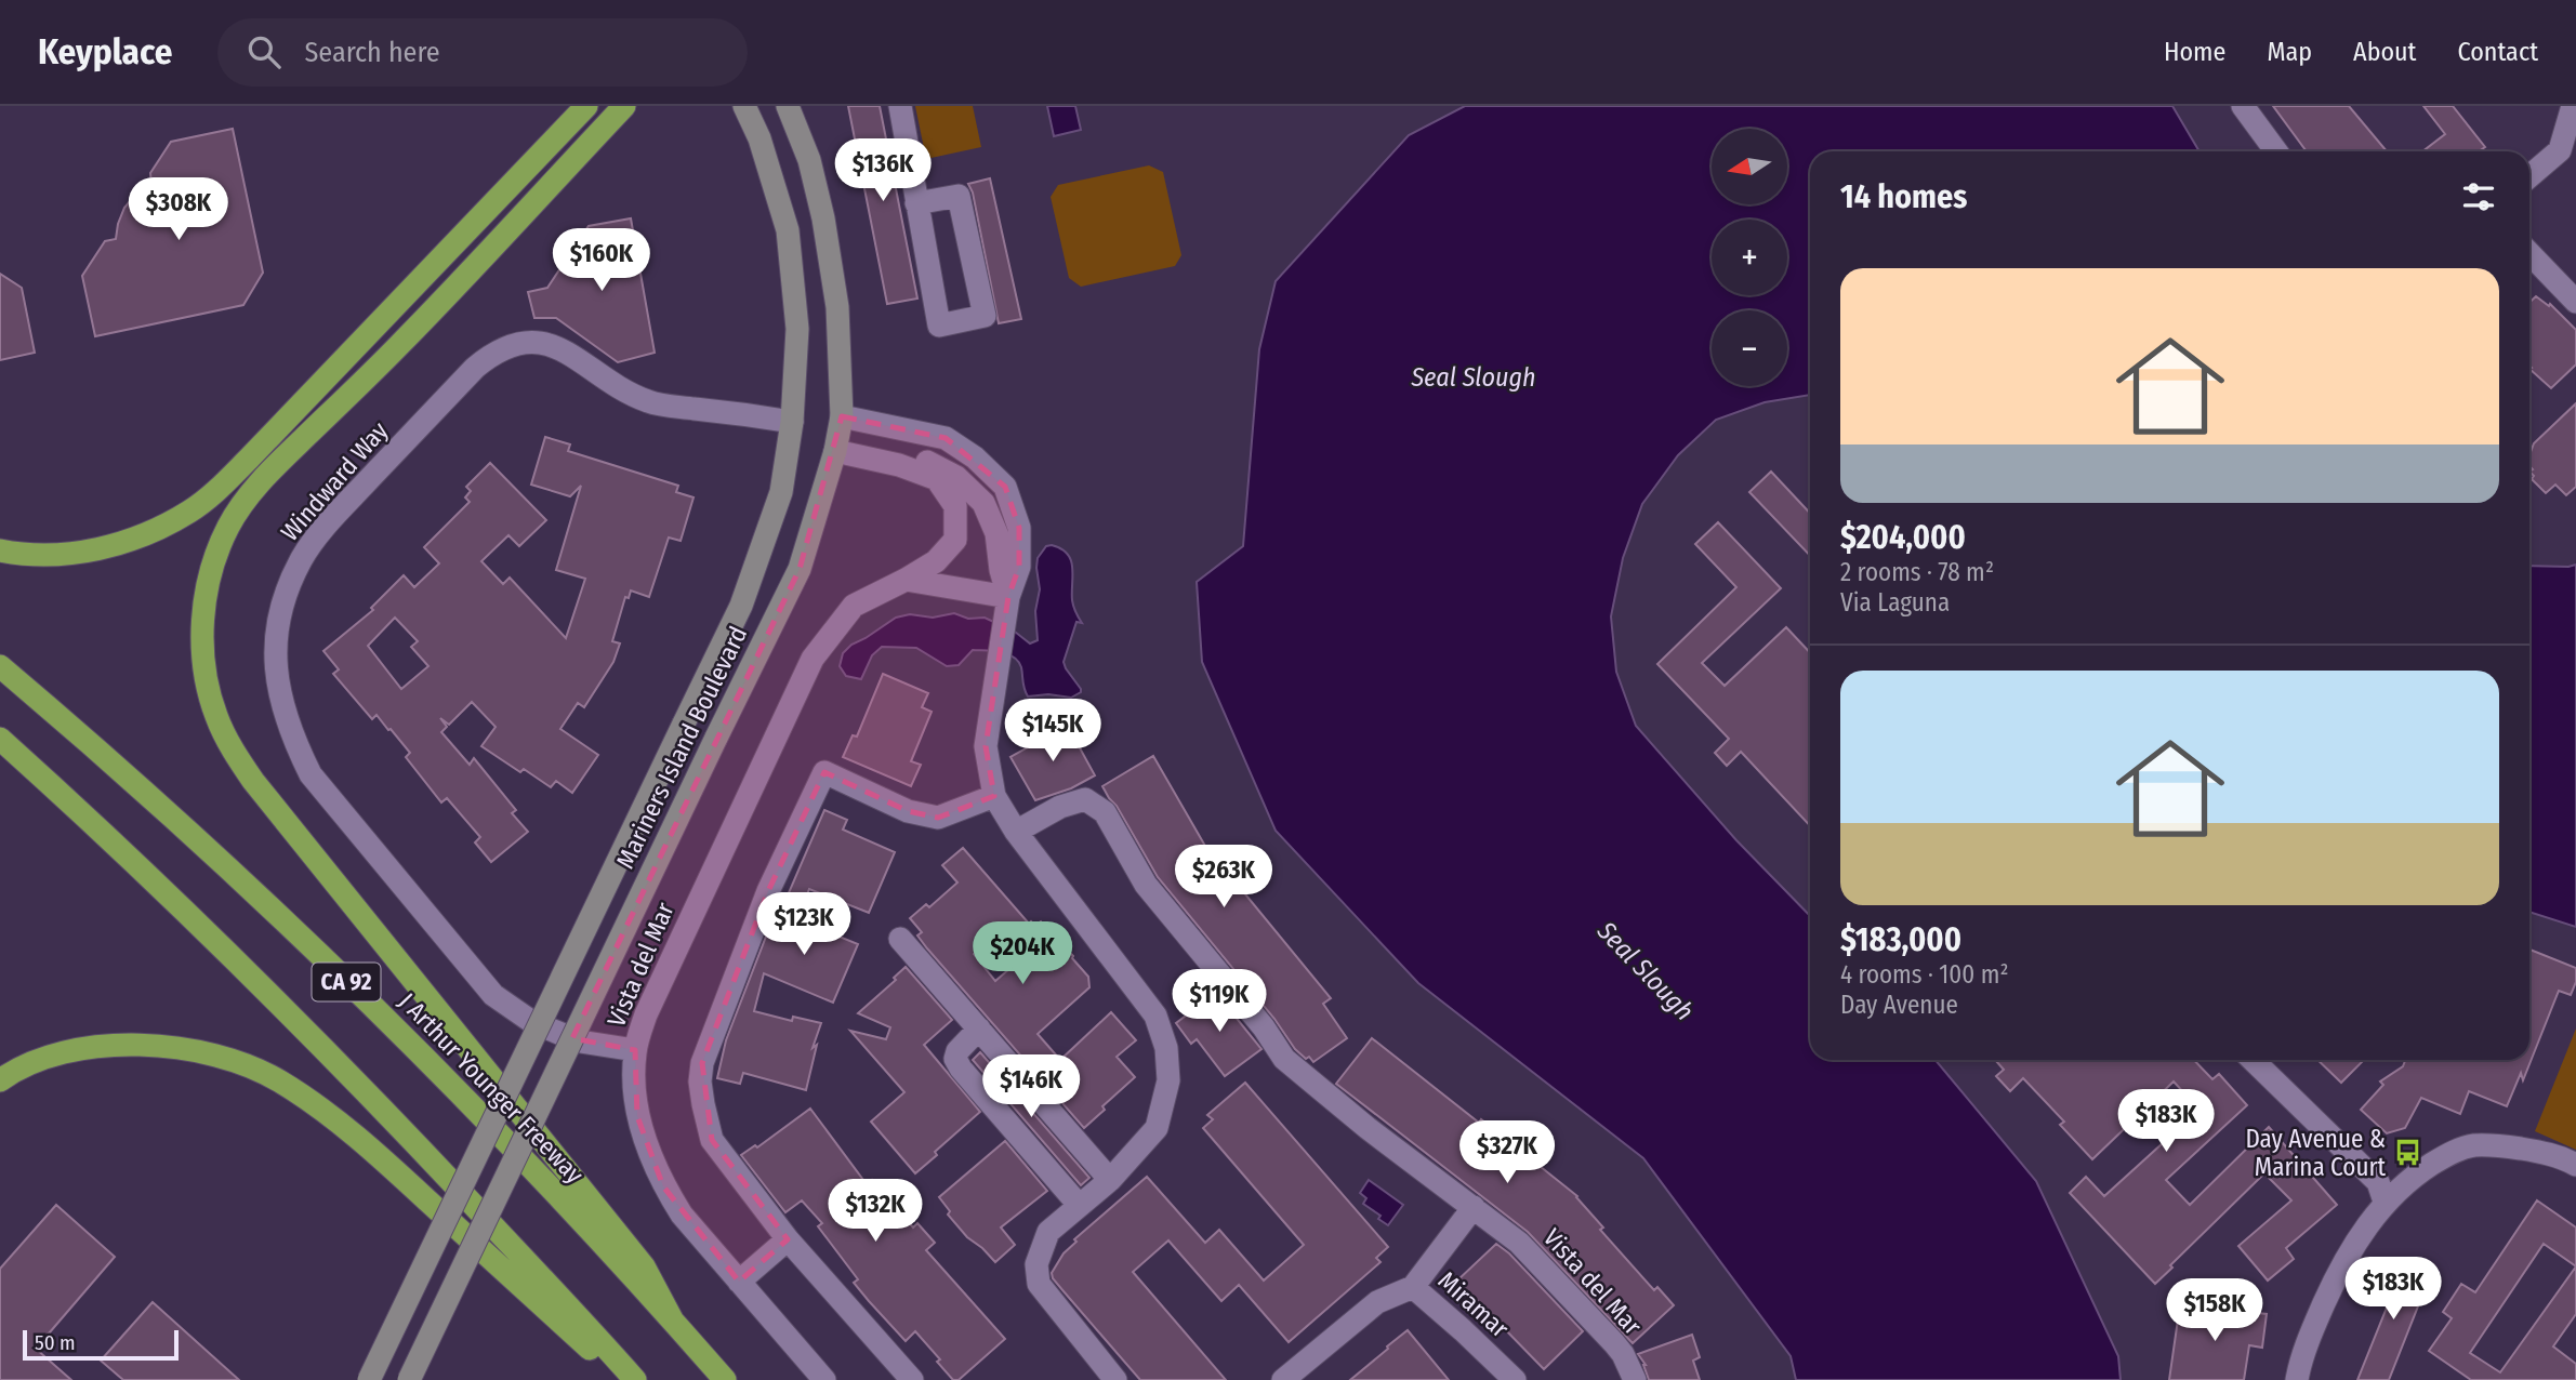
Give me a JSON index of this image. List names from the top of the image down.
{
  "streets": {
    "highway": ["CA 92", "J Arthur Younger Freeway"],
    "main road": ["Mariners Island Boulevard"],
    "street": ["Windward Way", "Vista del Mar", "Miramar"]
  },
  "crossings": [
    ["Windward Way", "Mariners Island Boulevard"],
    ["Windward Way", "Vista del Mar"],
    ["Mariners Island Boulevard", "Vista del Mar"]
  ],
  "water": ["Seal Slough"],
  "places": {
    "bus stop": ["Day Avenue & Marina Court"]
  },
  "scale_bar": "50 m",
  "north": "left",
  "page": {
    "header": "Keyplace",
    "search": "Search here",
    "nav": [
      "Home",
      "Map",
      "About",
      "Contact"
    ],
    "map_buttons": ["+", "−"],
    "price": [
      "$136K",
      "$308K",
      "$160K",
      "$145K",
      "$263K",
      "$123K",
      "$204K",
      "$119K",
      "$146K",
      "$183K",
      "$327K",
      "$132K",
      "$183K",
      "$158K"
    ],
    "heading": "14 homes",
    "list": [
      {
        "name": "$204,000",
        "note": "2 rooms · 78 m² · Via Laguna"
      },
      {
        "name": "$183,000",
        "note": "4 rooms · 100 m² · Day Avenue"
      }
    ],
    "scale": "50 m"
  }
}
